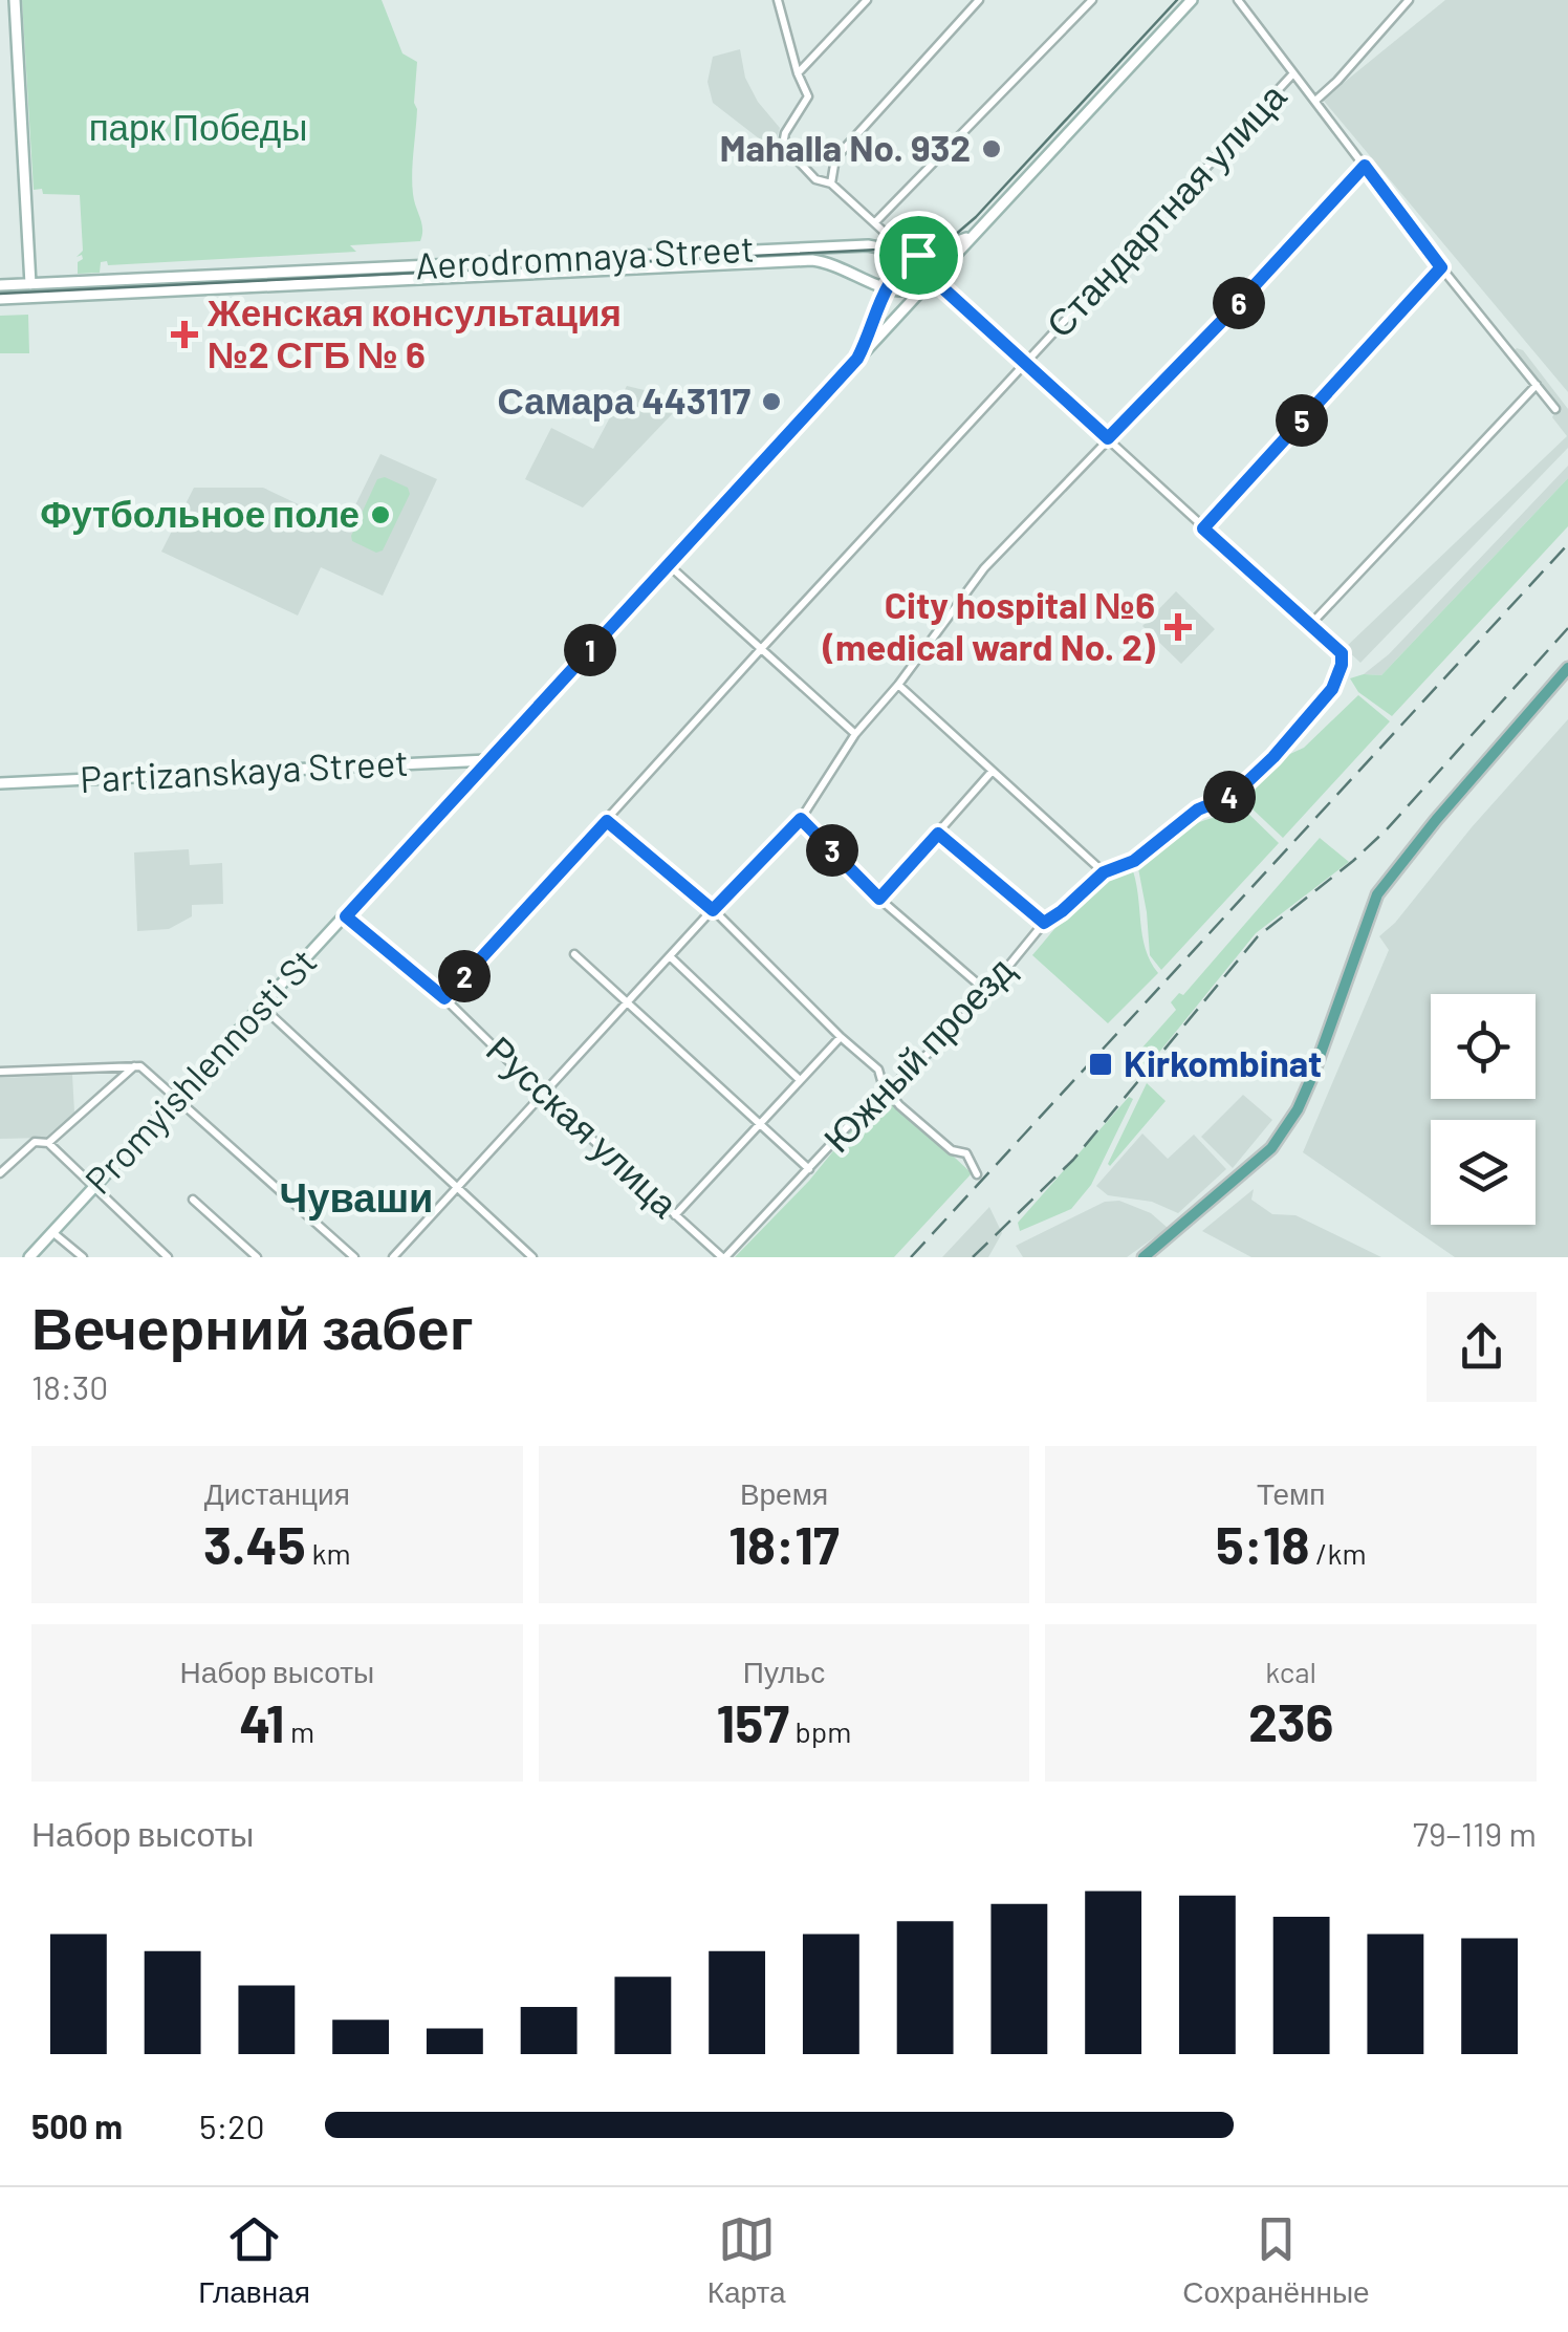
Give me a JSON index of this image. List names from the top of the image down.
{
  "streets": {
    "main road": ["Aerodromnaya Street", "Partizanskaya Street", "Promyishlennosti St"],
    "street": ["Стандартная улица", "Южный проезд", "Русская улица"]
  },
  "crossings": [
    ["Стандартная улица", "Русская улица"],
    ["Aerodromnaya Street", "Promyishlennosti St"],
    ["Partizanskaya Street", "Promyishlennosti St"],
    ["Южный проезд", "Русская улица"],
    ["Promyishlennosti St", "Русская улица"]
  ],
  "districts": ["Чуваши"],
  "parks": ["парк Победы"],
  "places": {
    "other": ["Mahalla No. 932", "Самара 443117", "Футбольное поле"],
    "health": ["Женская консультация №2 СГБ № 6", "City hospital №6 (medical ward No. 2)"],
    "transit": ["Kirkombinat"]
  },
  "page": {
    "pins": [
      "6",
      "5",
      "1",
      "4",
      "3",
      "2"
    ],
    "heading": ["Вечерний забег", "18:30"],
    "stats": [
      ["Дистанция", "3.45 km"],
      ["Время", "18:17"],
      ["Темп", "5:18 /km"],
      ["Набор высоты", "41 m"],
      ["Пульс", "157 bpm"],
      ["kcal", "236"]
    ],
    "chart": ["Набор высоты", "79–119 m"],
    "list": [
      {
        "name": "500 m",
        "note": "5:20"
      }
    ],
    "tabs": ["Главная", "Карта", "Сохранённые"]
  }
}
